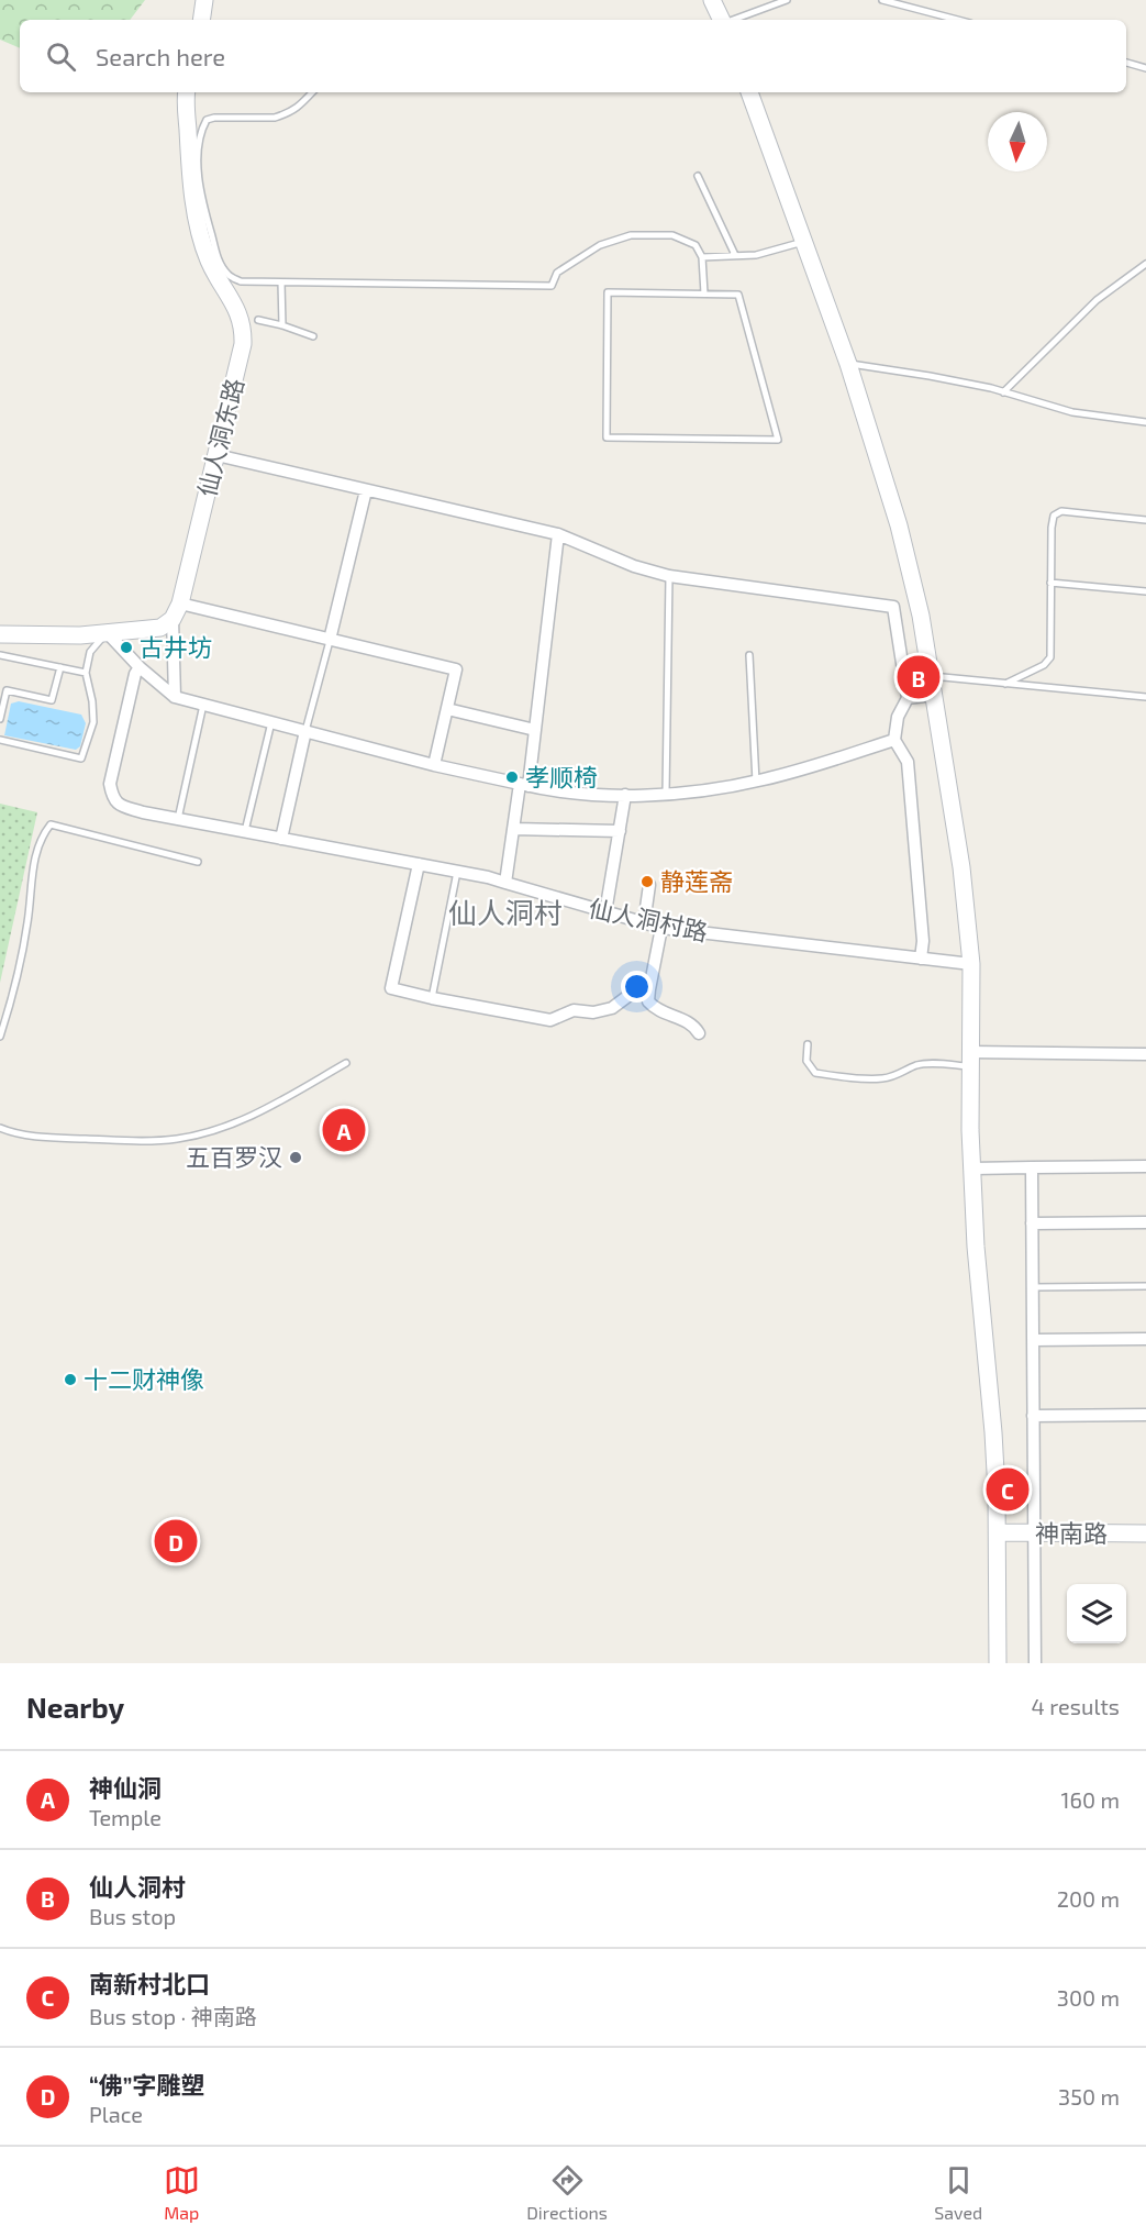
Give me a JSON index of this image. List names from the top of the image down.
{
  "streets": {
    "street": ["仙人洞东路", "仙人洞村路", "神南路"]
  },
  "districts": ["仙人洞村"],
  "places": [
    "古井坊",
    "孝顺椅",
    "静莲斋",
    "五百罗汉",
    "十二财神像"
  ],
  "north": "bottom",
  "page": {
    "search": "Search here",
    "pins": [
      "B",
      "A",
      "C",
      "D"
    ],
    "heading": ["Nearby", "4 results"],
    "list": [
      {
        "mark": "A",
        "name": "神仙洞",
        "note": "Temple",
        "value": "160 m"
      },
      {
        "mark": "B",
        "name": "仙人洞村",
        "note": "Bus stop",
        "value": "200 m"
      },
      {
        "mark": "C",
        "name": "南新村北口",
        "note": "Bus stop · 神南路",
        "value": "300 m"
      },
      {
        "mark": "D",
        "name": "“佛”字雕塑",
        "note": "Place",
        "value": "350 m"
      }
    ],
    "nav": ["Map", "Directions", "Saved"]
  }
}
